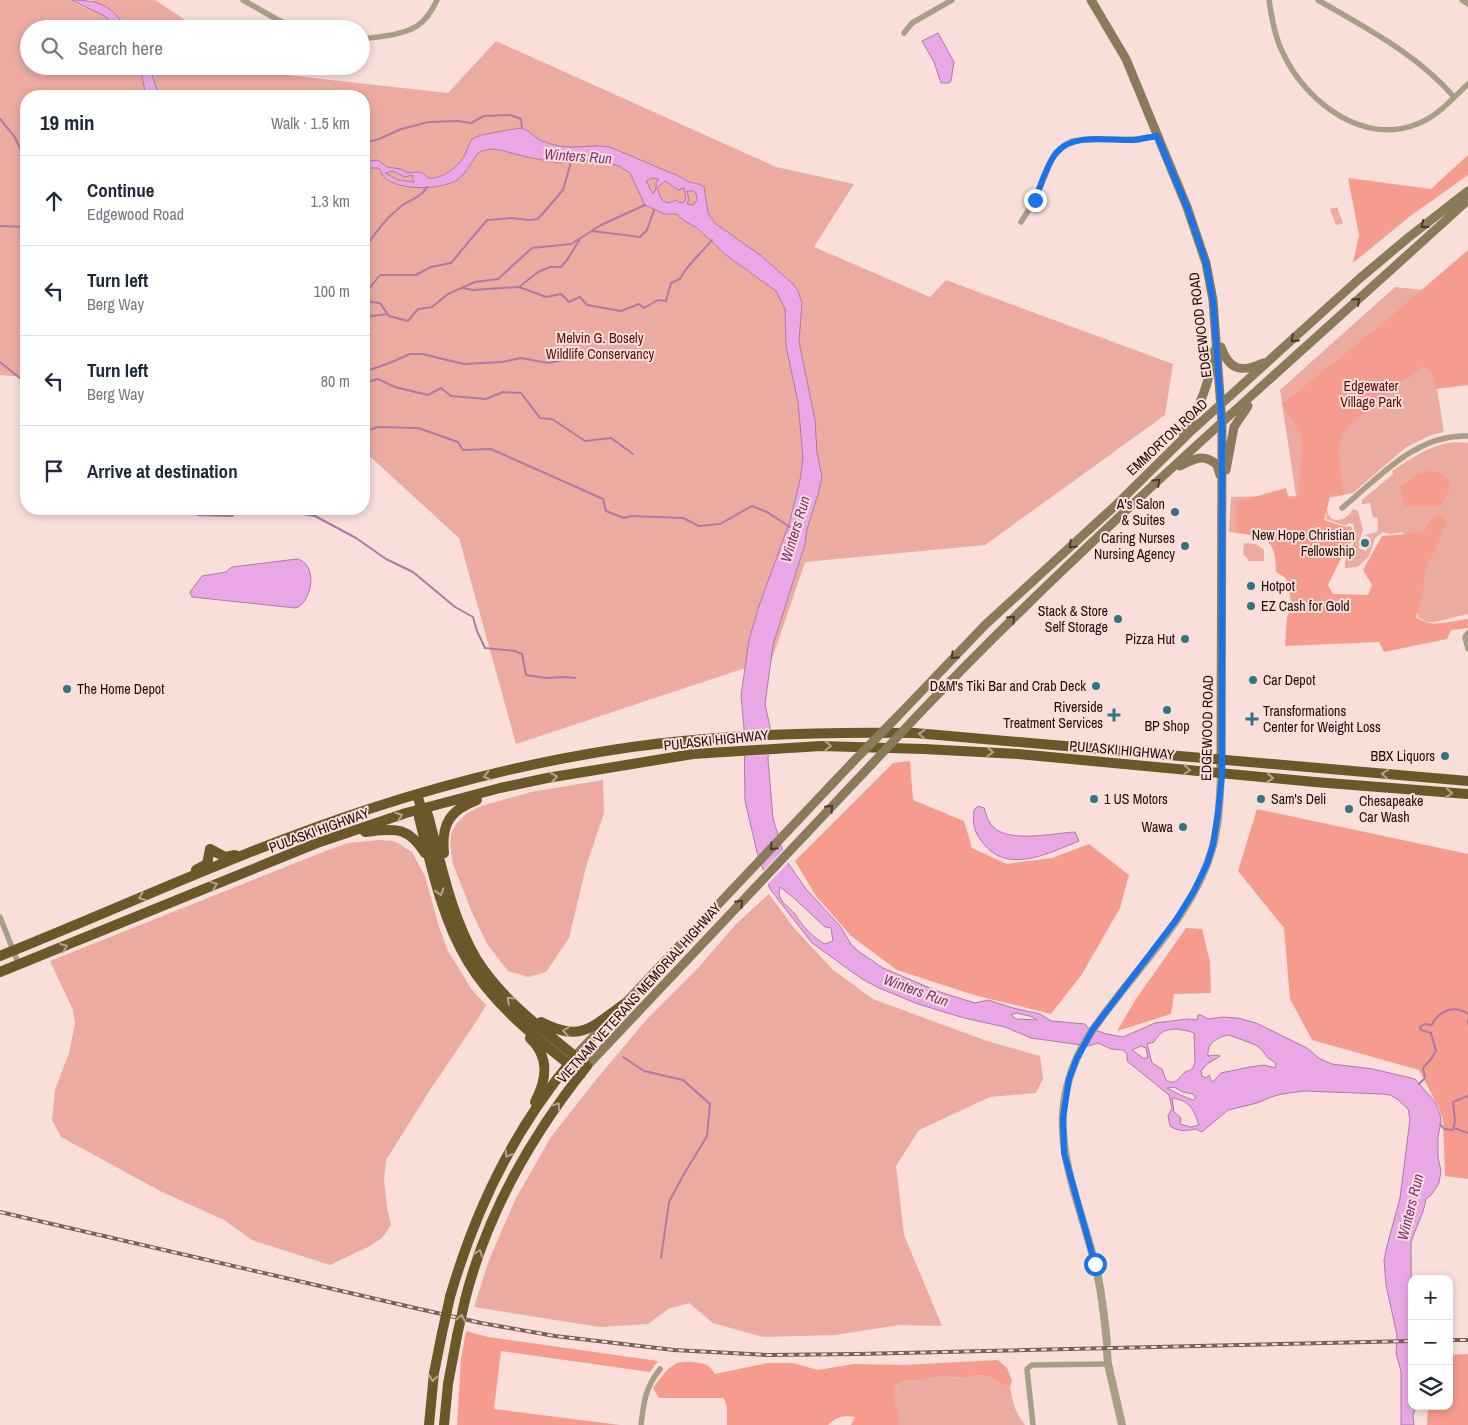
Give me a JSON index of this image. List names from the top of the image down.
{
  "streets": {
    "highway": ["PULASKI HIGHWAY", "VIETNAM VETERANS MEMORIAL HIGHWAY"],
    "main road": ["EDGEWOOD ROAD", "EMMORTON ROAD"]
  },
  "crossings": [
    ["EDGEWOOD ROAD", "EMMORTON ROAD"],
    ["EDGEWOOD ROAD", "PULASKI HIGHWAY"],
    ["EMMORTON ROAD", "VIETNAM VETERANS MEMORIAL HIGHWAY"]
  ],
  "water": ["Winters Run"],
  "parks": ["Melvin G. Bosely Wildlife Conservancy", "Edgewater Village Park"],
  "places": {
    "other": [
      "A's Salon & Suites",
      "New Hope Christian Fellowship",
      "Caring Nurses Nursing Agency",
      "Hotpot",
      "EZ Cash for Gold",
      "Stack & Store Self Storage",
      "Pizza Hut",
      "Car Depot",
      "D&M's Tiki Bar and Crab Deck",
      "The Home Depot",
      "BP Shop",
      "BBX Liquors",
      "1 US Motors",
      "Sam's Deli",
      "Chesapeake Car Wash",
      "Wawa"
    ],
    "health": ["Riverside Treatment Services", "Transformations Center for Weight Loss"]
  },
  "page": {
    "search": "Search here",
    "heading": ["19 min", "Walk · 1.5 km"],
    "list": [
      ["Continue", "Edgewood Road", "1.3 km"],
      ["Turn left", "Berg Way", "100 m"],
      ["Turn left", "Berg Way", "80 m"],
      "Arrive at destination"
    ],
    "map_buttons": ["+", "−"]
  }
}
